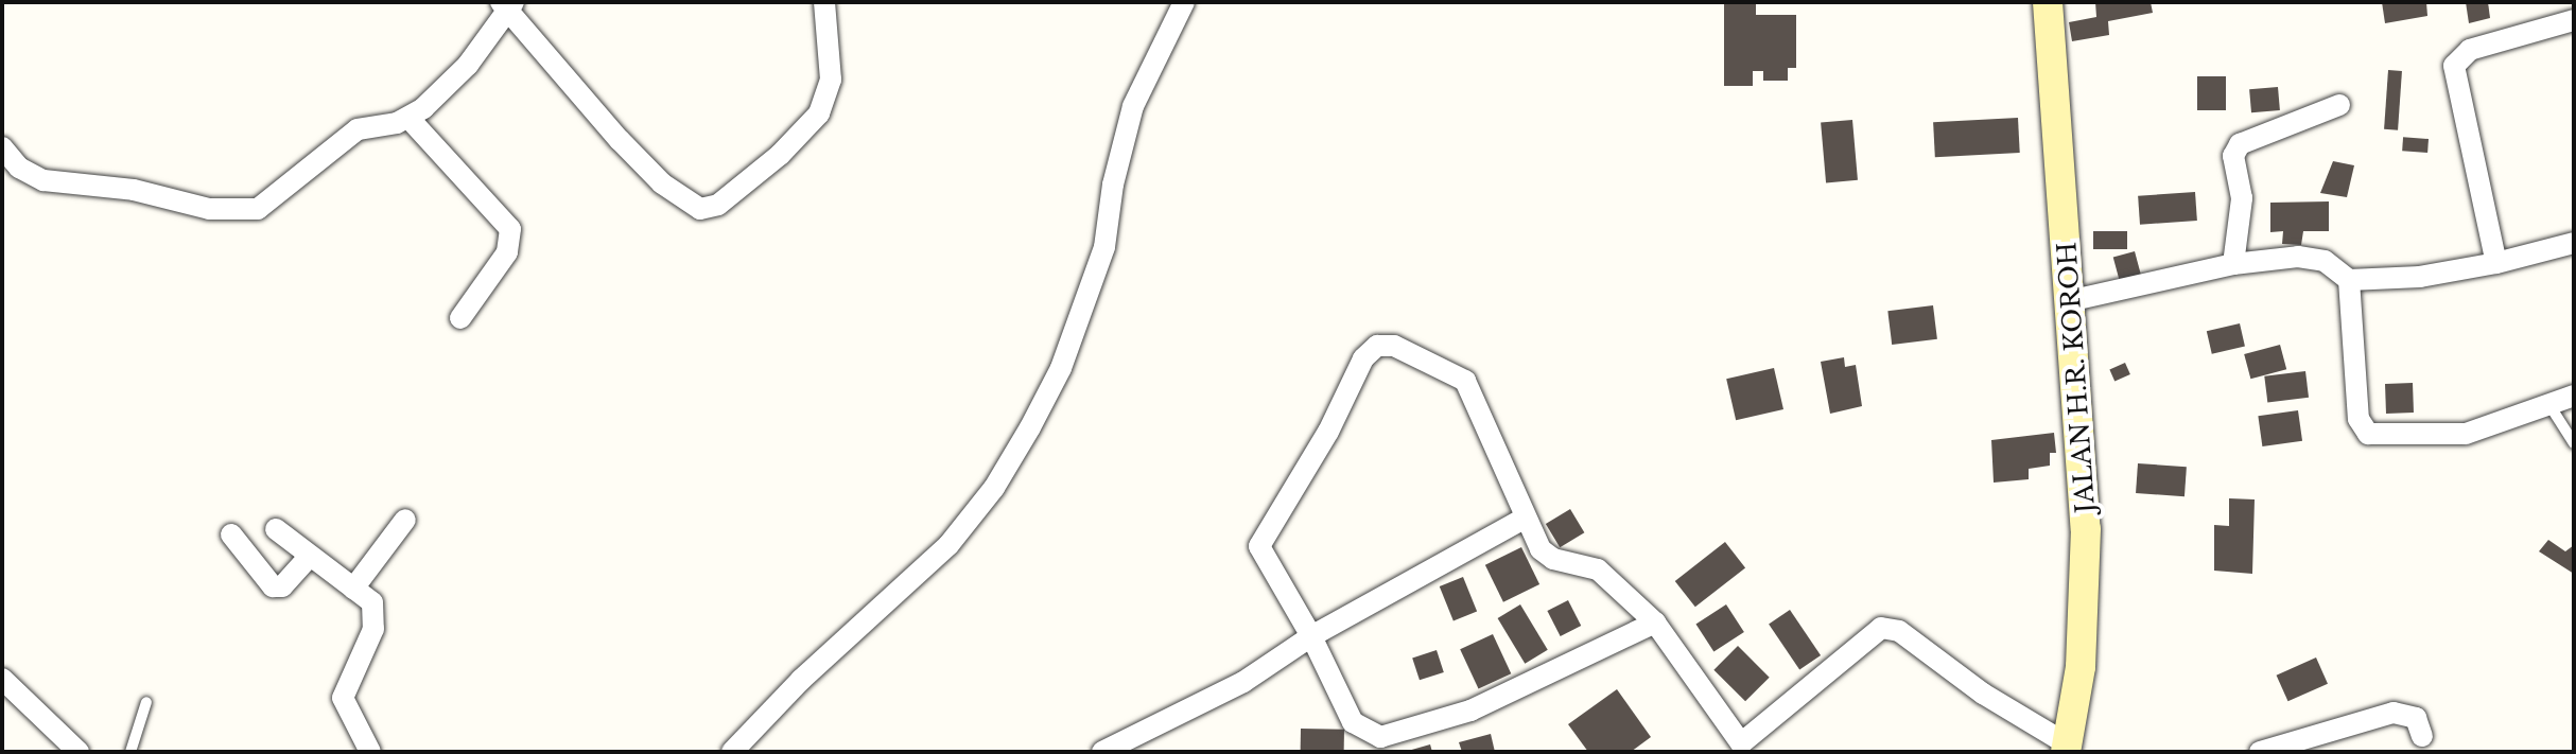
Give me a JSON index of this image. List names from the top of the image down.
{
  "streets": {
    "main road": ["JALAN H.R. KOROH"]
  }
}
